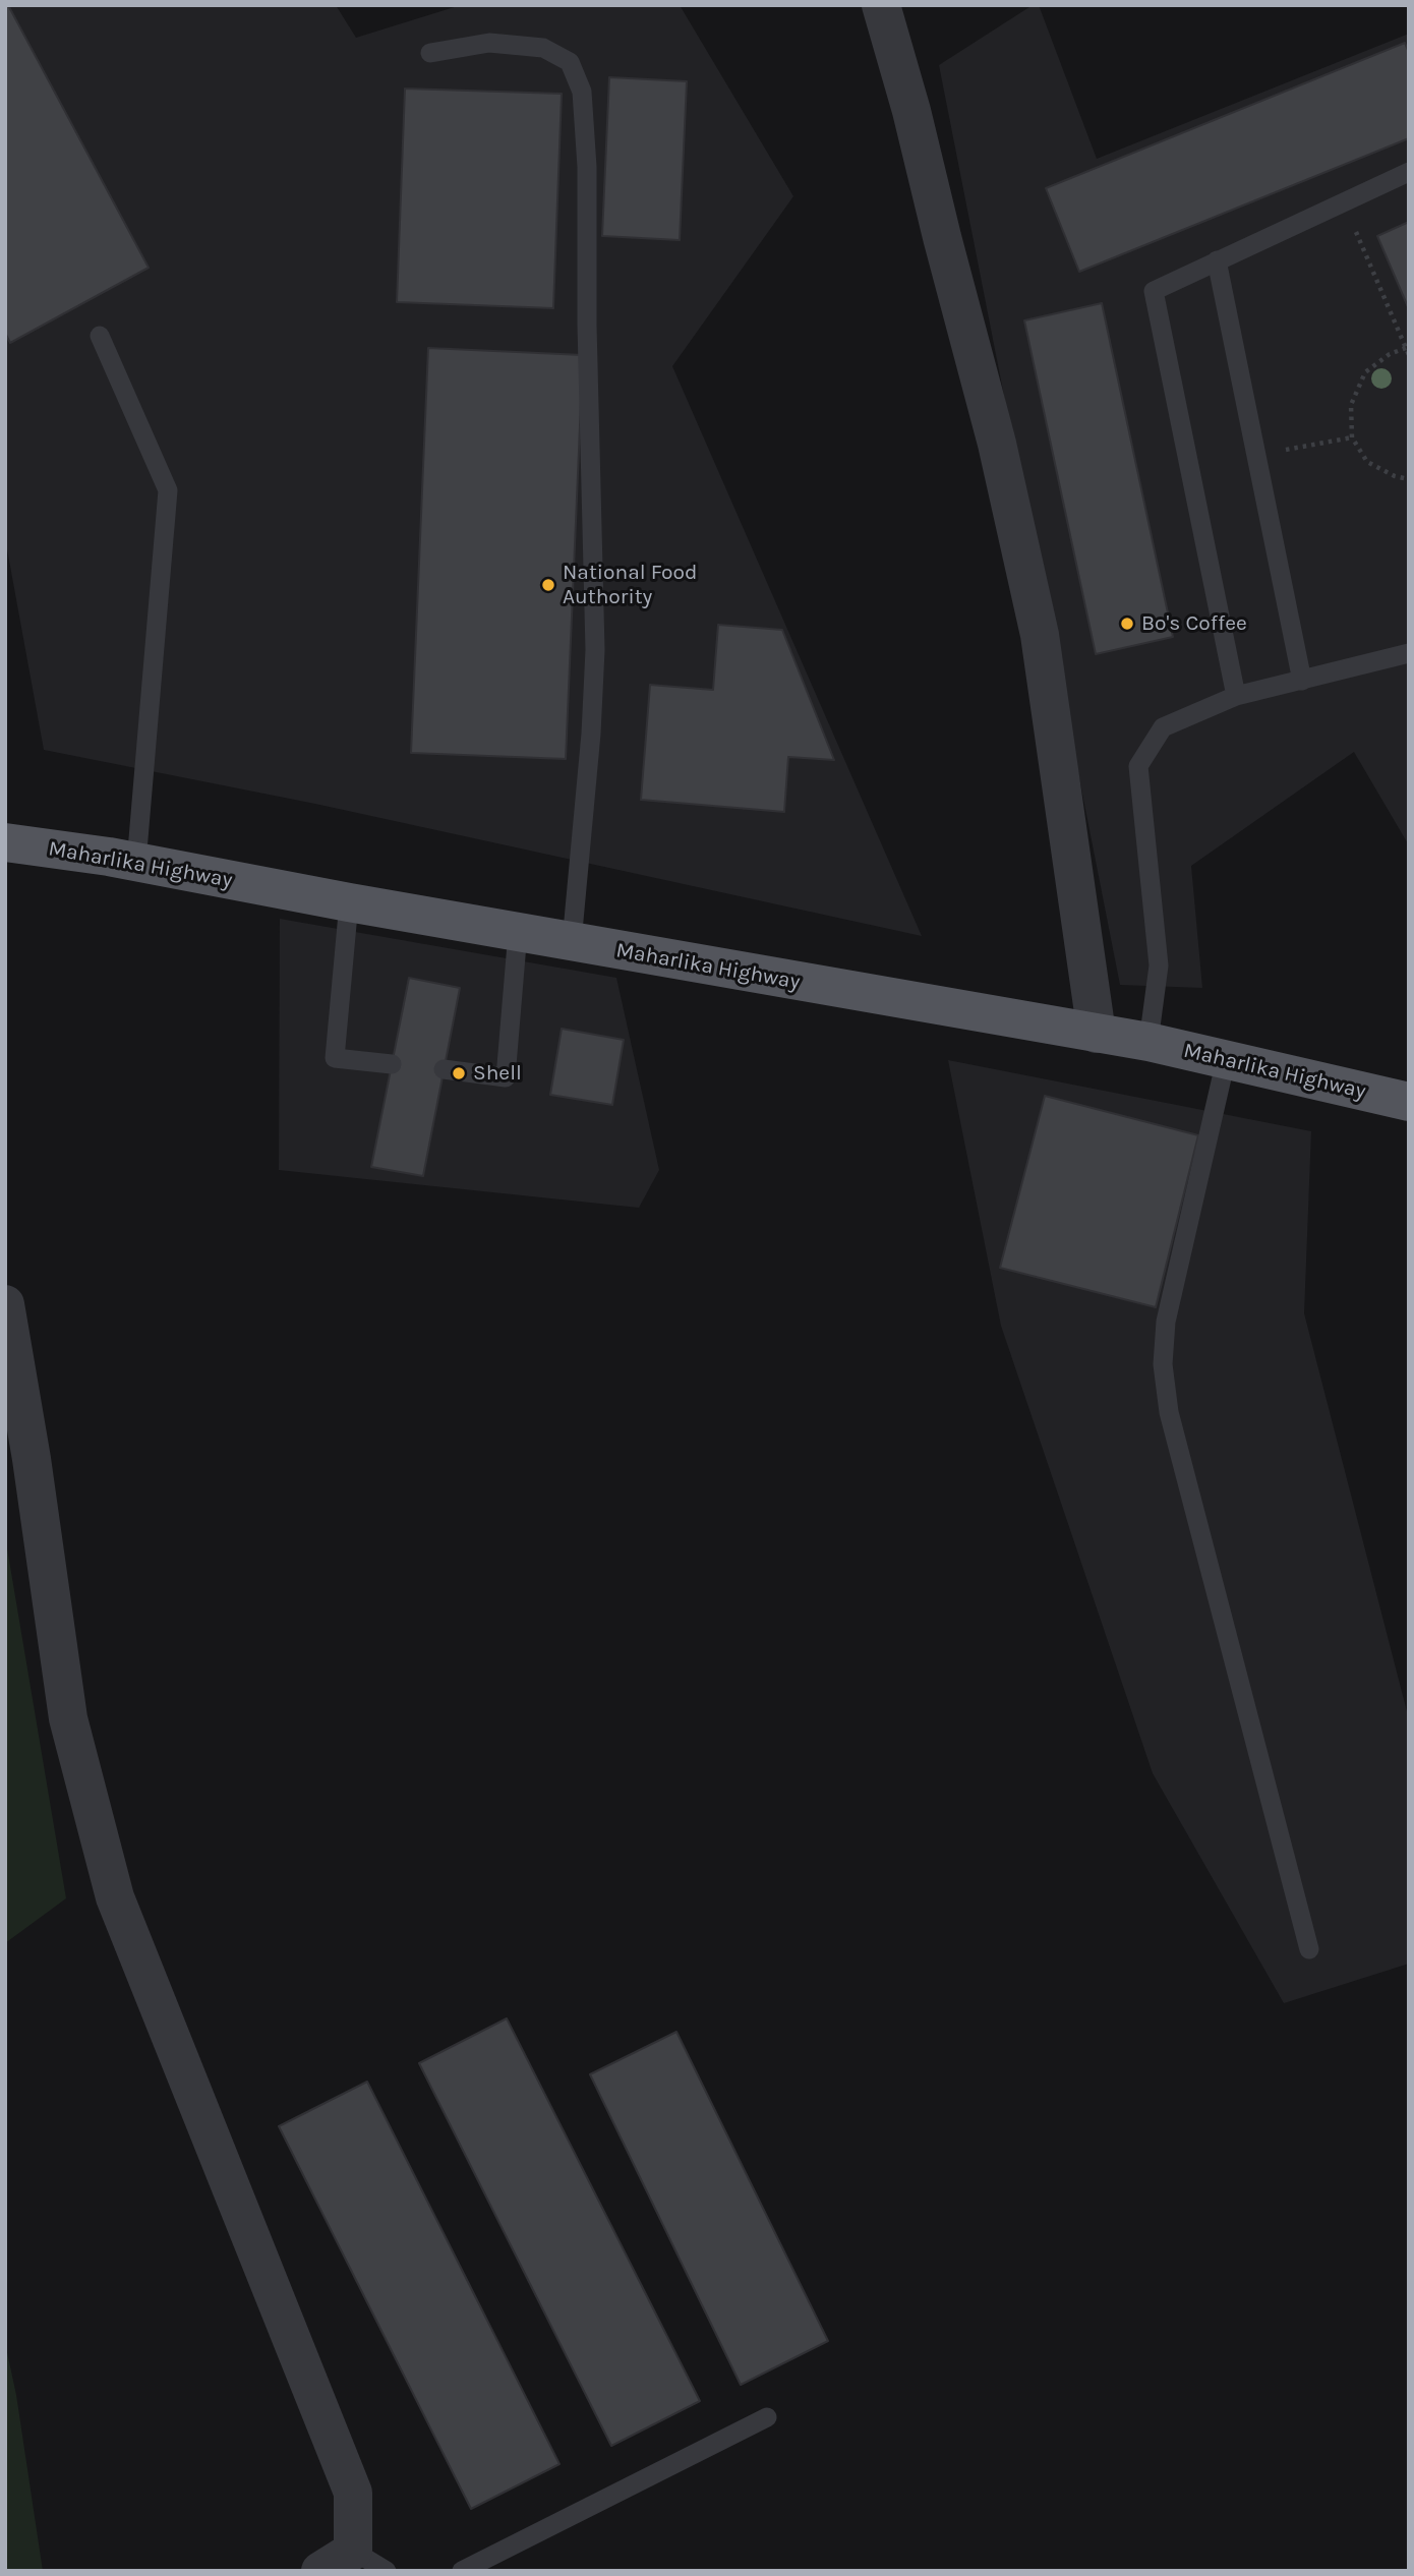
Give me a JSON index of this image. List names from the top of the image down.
{
  "streets": {
    "main road": ["Maharlika Highway"]
  },
  "places": ["National Food Authority", "Bo's Coffee", "Shell"]
}
